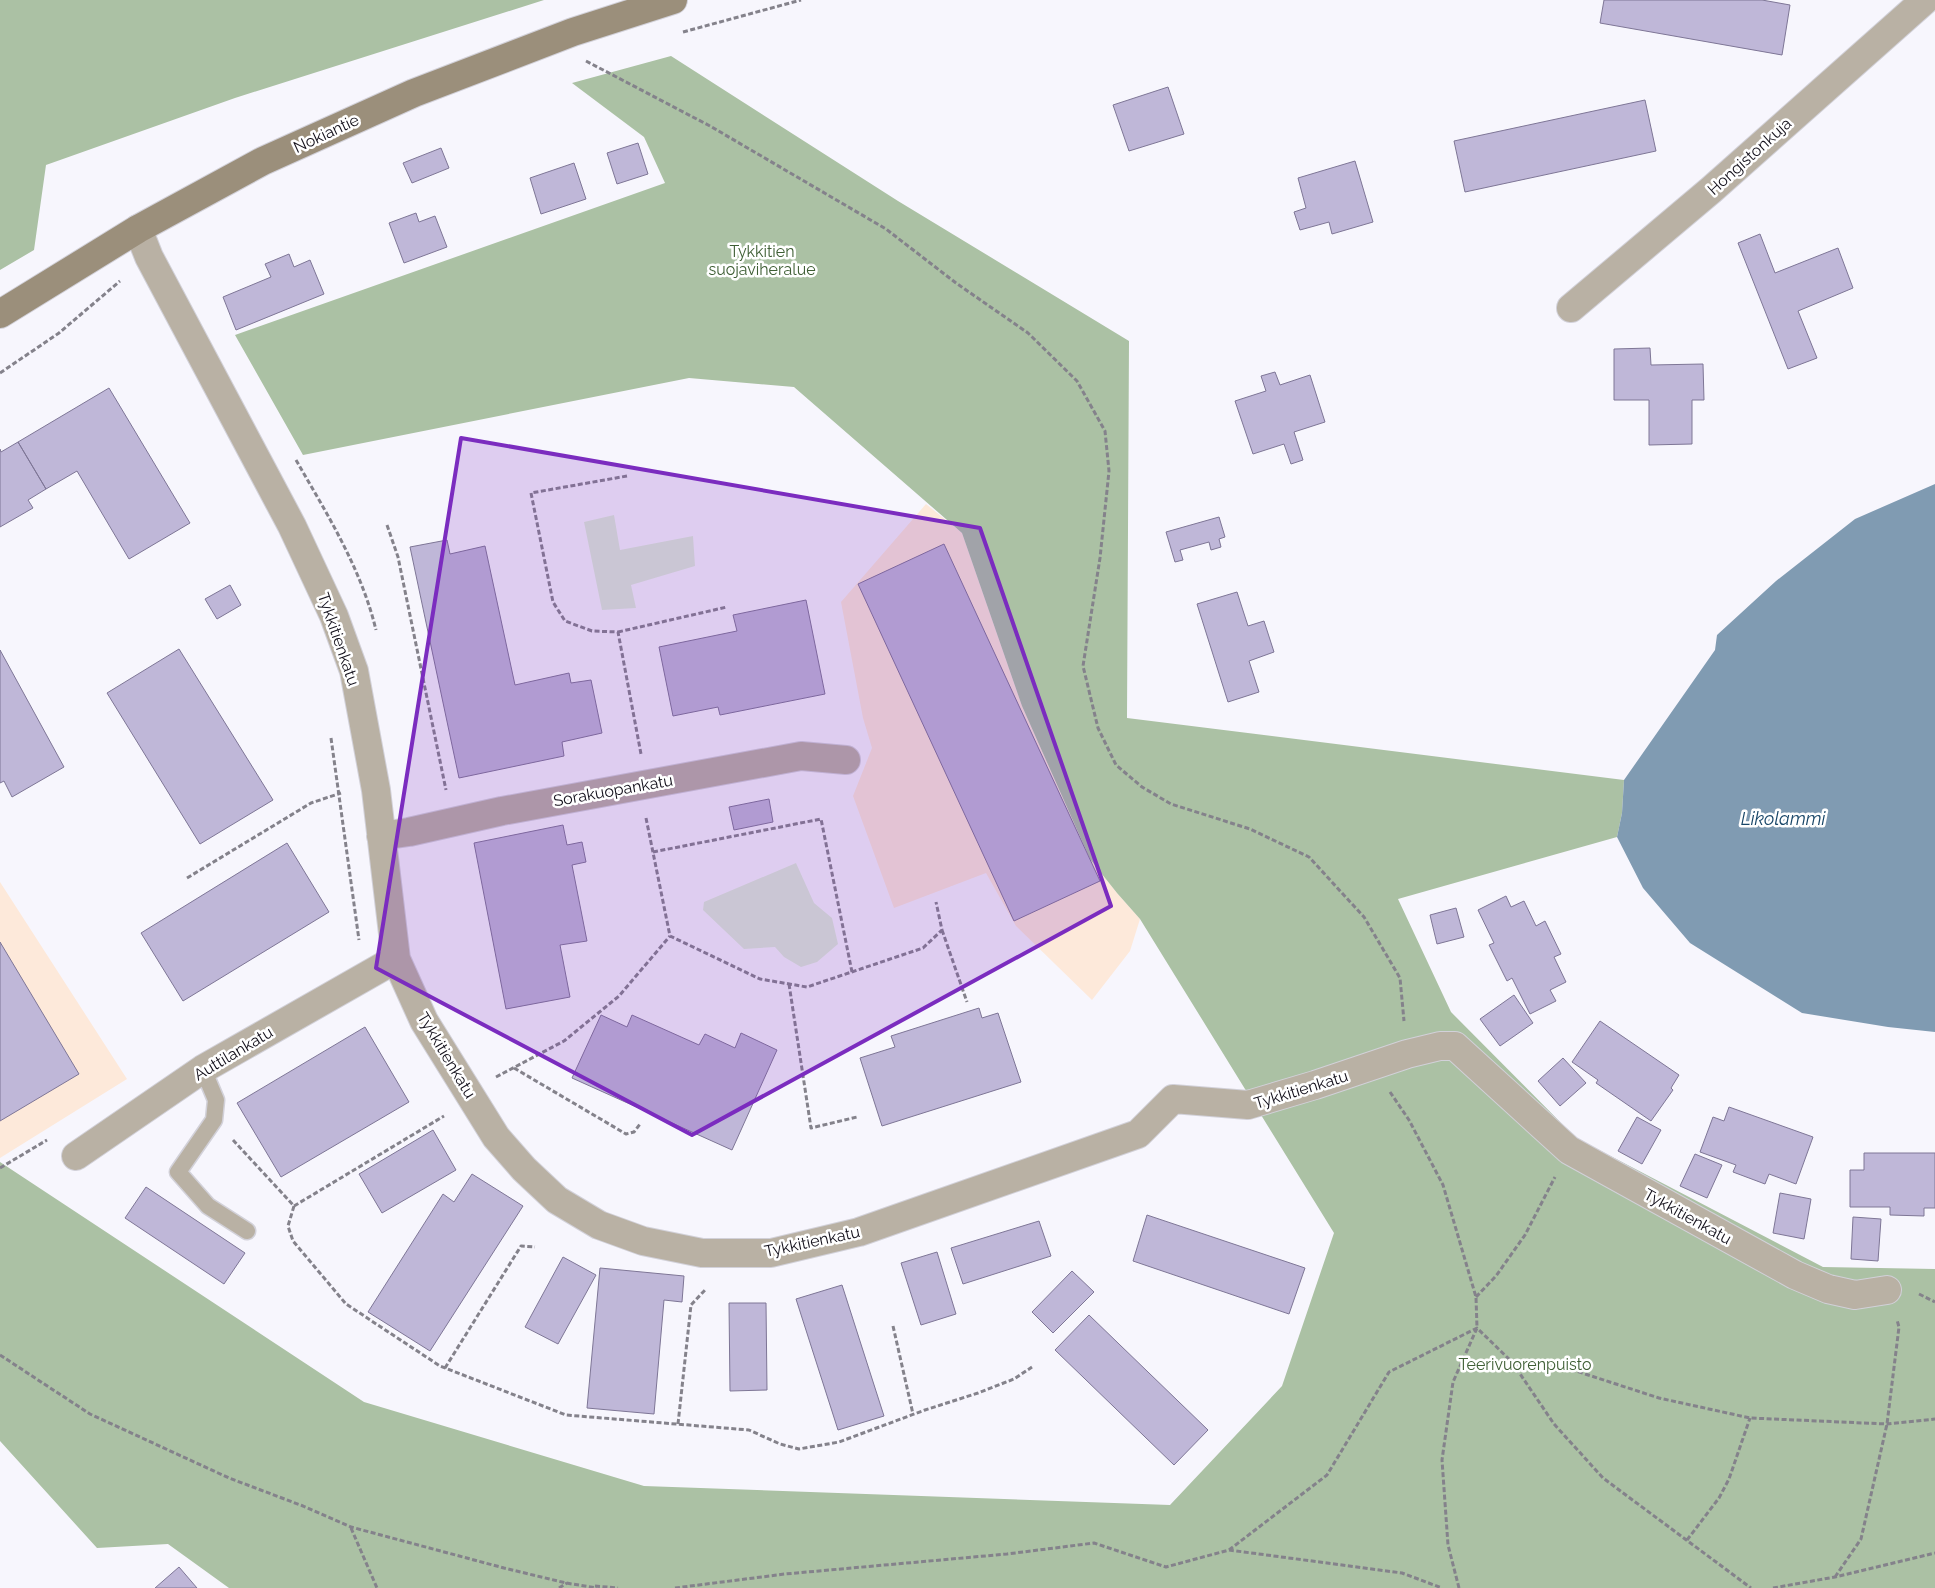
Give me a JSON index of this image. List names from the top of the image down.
{
  "streets": {
    "main road": ["Nokiantie"],
    "street": [
      "Hongistonkuja",
      "Tykkitienkatu",
      "Sorakuopankatu",
      "Auttilankatu"
    ]
  },
  "crossings": [
    ["Nokiantie", "Tykkitienkatu"],
    ["Tykkitienkatu", "Sorakuopankatu"],
    ["Tykkitienkatu", "Auttilankatu"]
  ],
  "water": ["Likolammi"],
  "parks": ["Tykkitien suojaviheralue", "Teerivuorenpuisto"]
}
